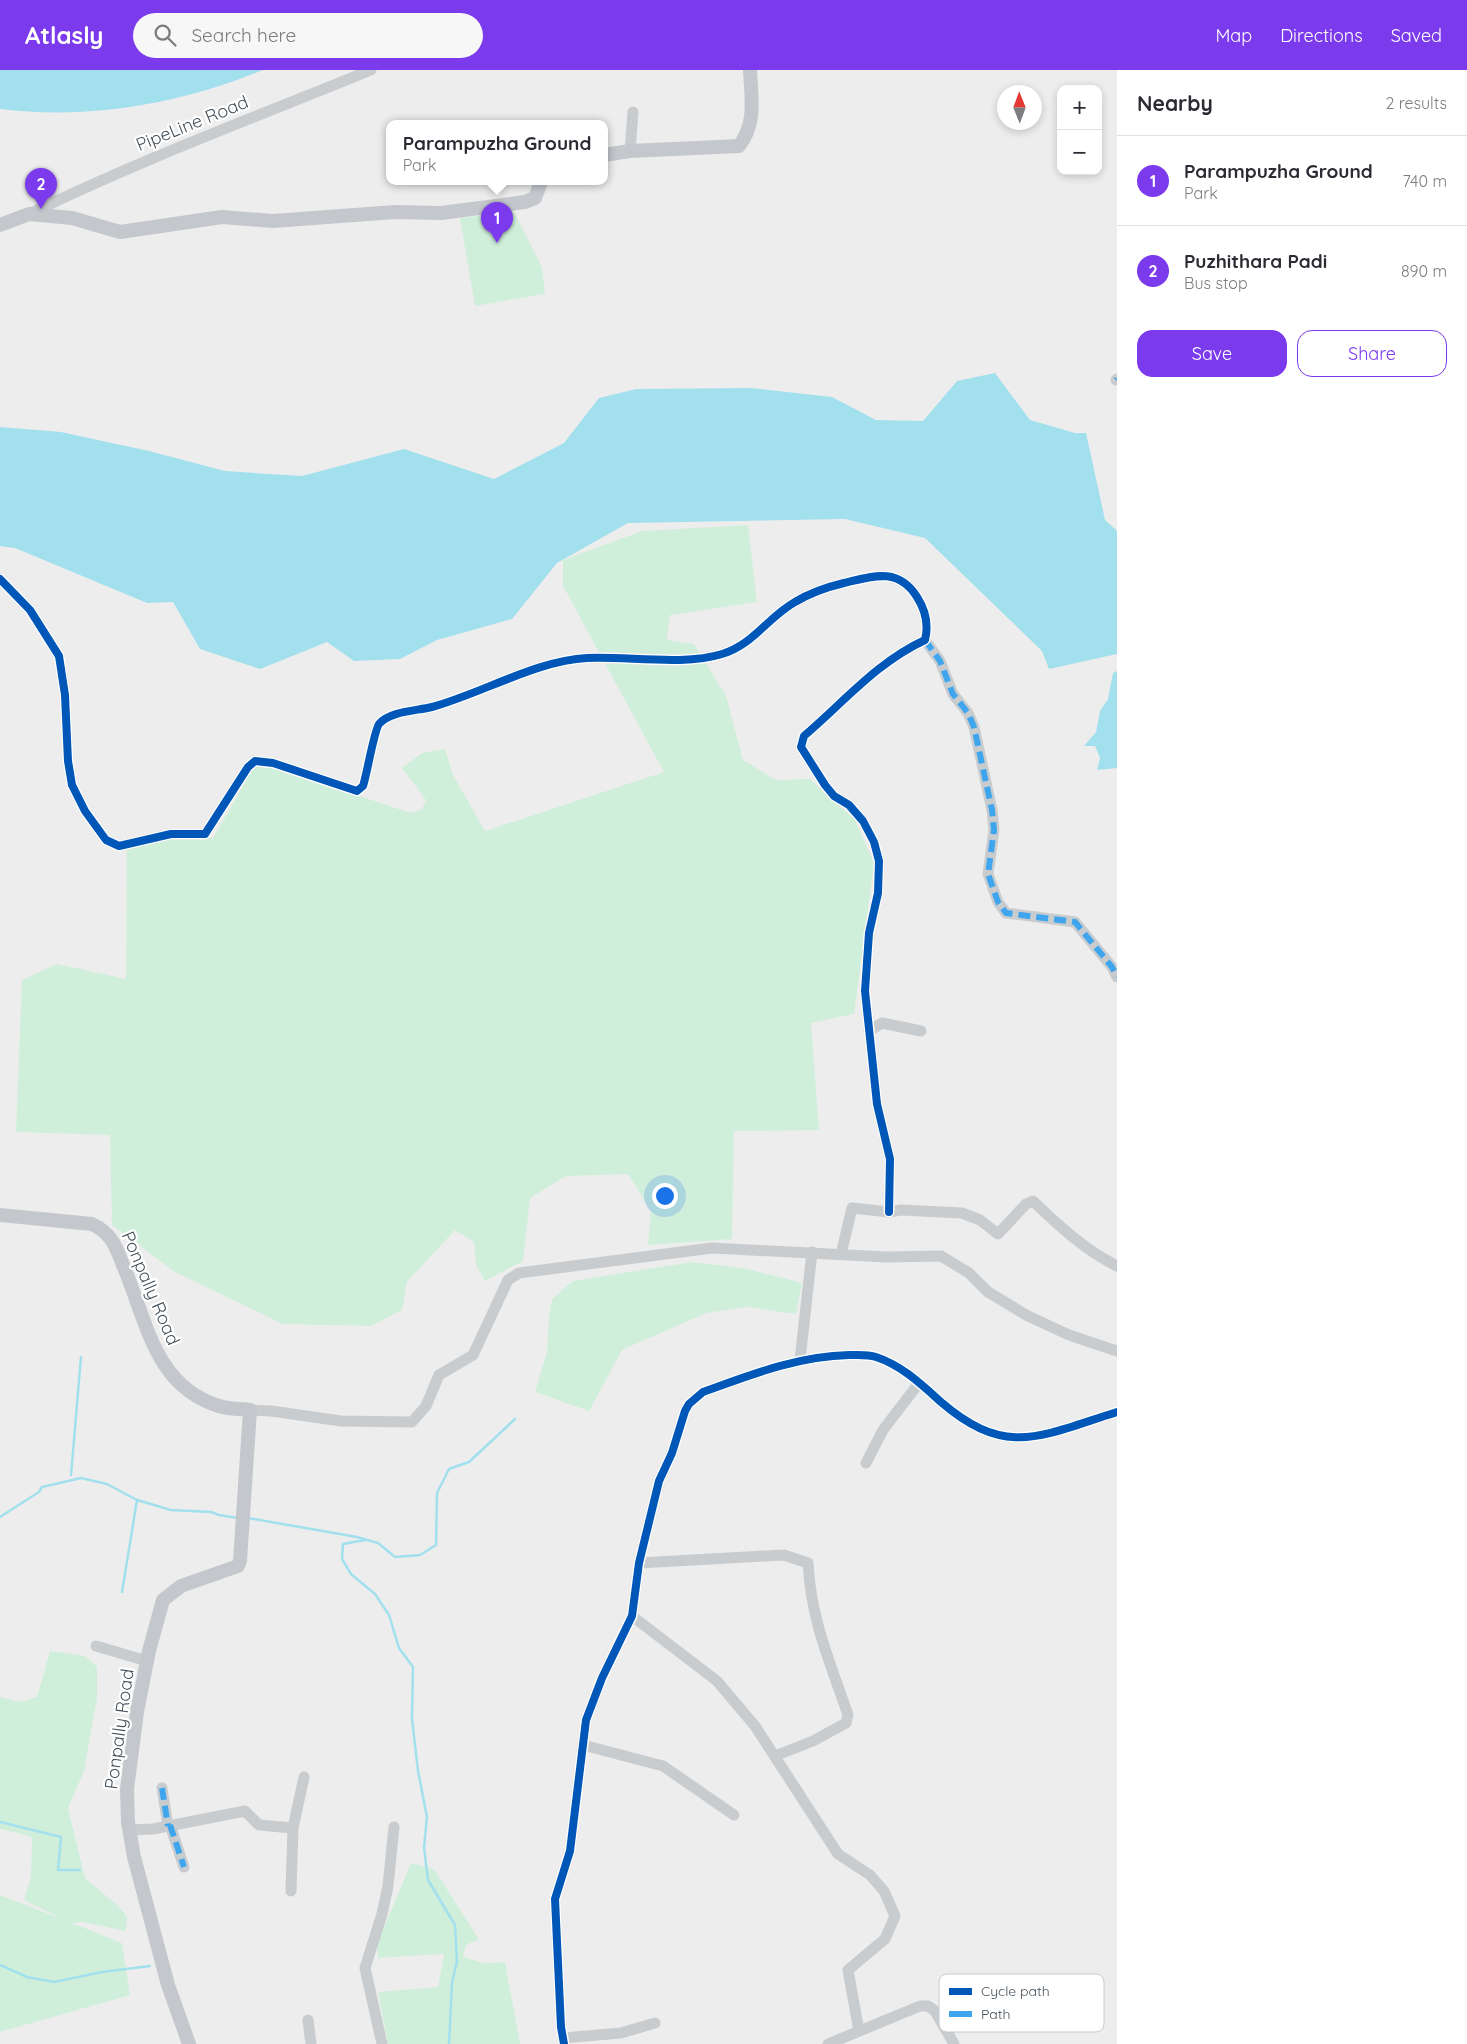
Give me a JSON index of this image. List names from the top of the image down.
{
  "streets": {
    "main road": ["Ponpally Road"],
    "street": ["PipeLine Road"]
  },
  "legend": ["Cycle path", "Path"],
  "north": "top",
  "page": {
    "header": "Atlasly",
    "search": "Search here",
    "nav": ["Map", "Directions", "Saved"],
    "heading": ["Nearby", "2 results"],
    "map_buttons": ["+", "−"],
    "popup": ["Parampuzha Ground", "Park"],
    "list": [
      {
        "mark": "1",
        "name": "Parampuzha Ground",
        "note": "Park",
        "value": "740 m"
      },
      {
        "mark": "2",
        "name": "Puzhithara Padi",
        "note": "Bus stop",
        "value": "890 m"
      }
    ],
    "pins": ["2", "1"],
    "buttons": ["Save", "Share"]
  }
}
